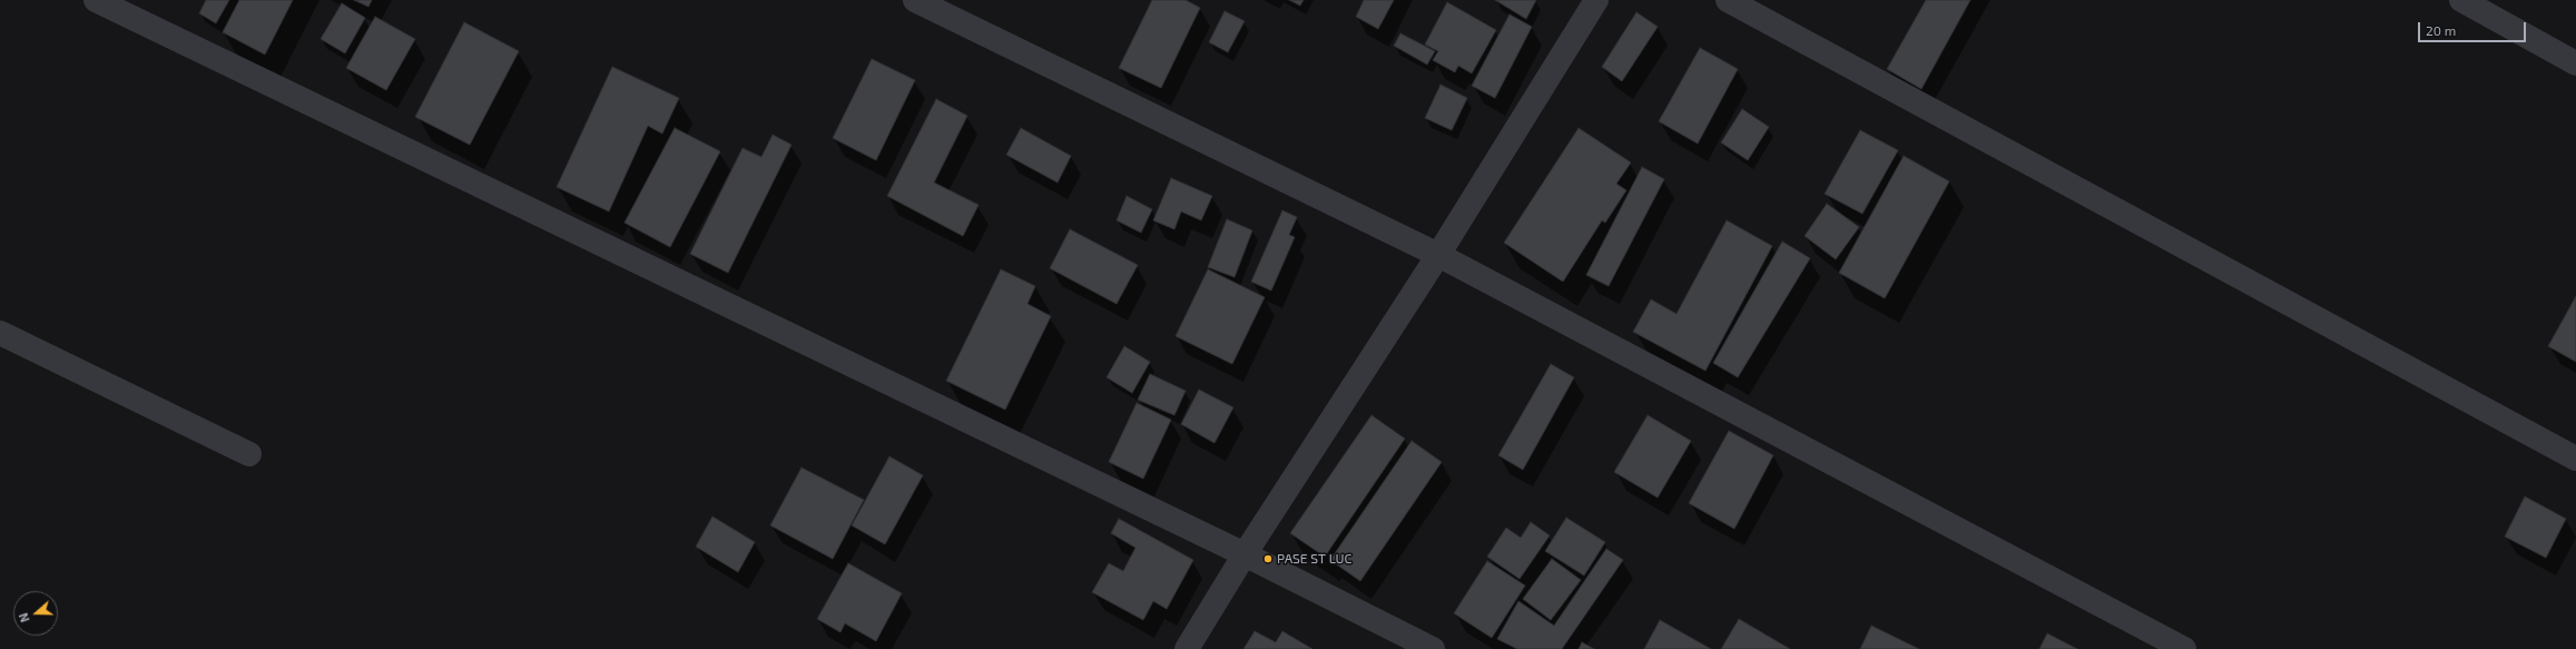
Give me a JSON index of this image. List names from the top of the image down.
{
  "places": ["PASE ST LUC"],
  "scale_bar": "20 m",
  "north": "left"
}
